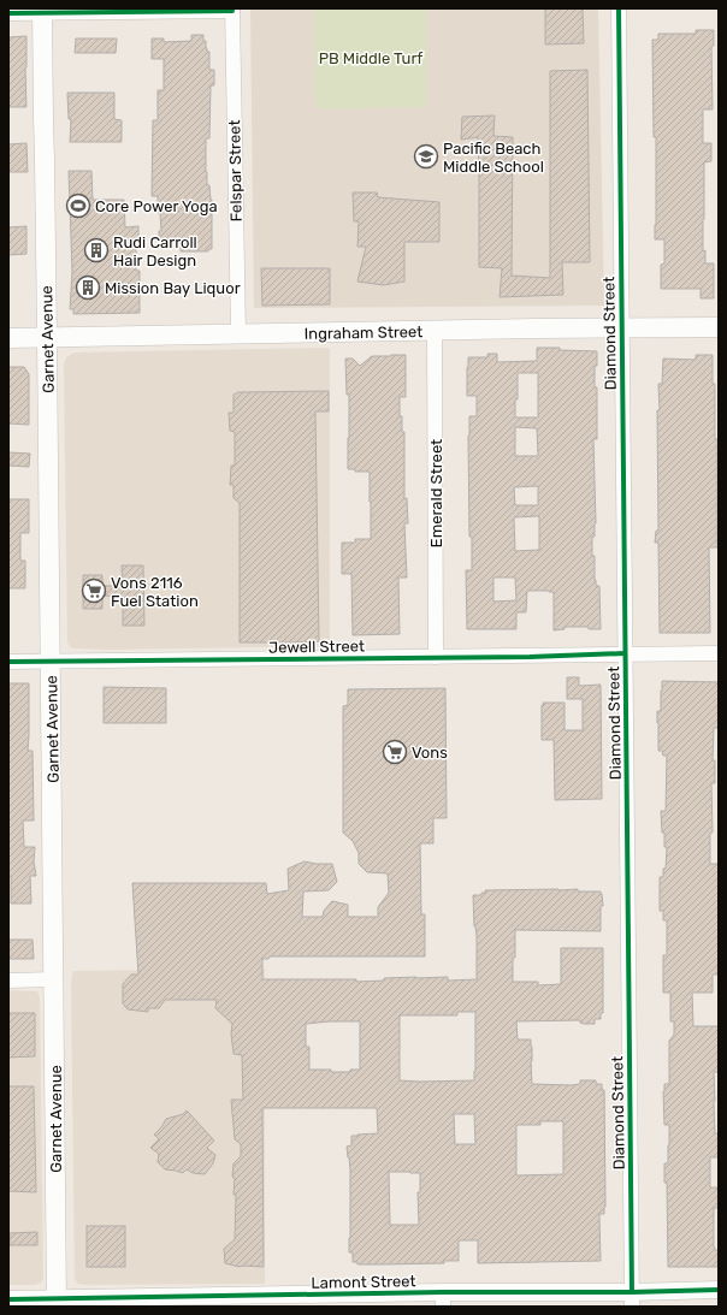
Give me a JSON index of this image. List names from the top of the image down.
{
  "streets": {
    "main road": ["Ingraham Street", "Garnet Avenue"],
    "street": [
      "Felspar Street",
      "Diamond Street",
      "Emerald Street",
      "Jewell Street",
      "Lamont Street"
    ]
  },
  "crossings": [
    ["Felspar Street", "Ingraham Street"],
    ["Ingraham Street", "Diamond Street"],
    ["Ingraham Street", "Garnet Avenue"],
    ["Ingraham Street", "Emerald Street"],
    ["Diamond Street", "Jewell Street"],
    ["Diamond Street", "Lamont Street"],
    ["Garnet Avenue", "Jewell Street"],
    ["Garnet Avenue", "Lamont Street"],
    ["Emerald Street", "Jewell Street"]
  ],
  "parks": ["PB Middle Turf"],
  "places": {
    "school or university": ["Pacific Beach Middle School"],
    "sports": ["Core Power Yoga"],
    "building": ["Rudi Carroll Hair Design", "Mission Bay Liquor"],
    "supermarket": ["Vons 2116 Fuel Station", "Vons"]
  }
}
